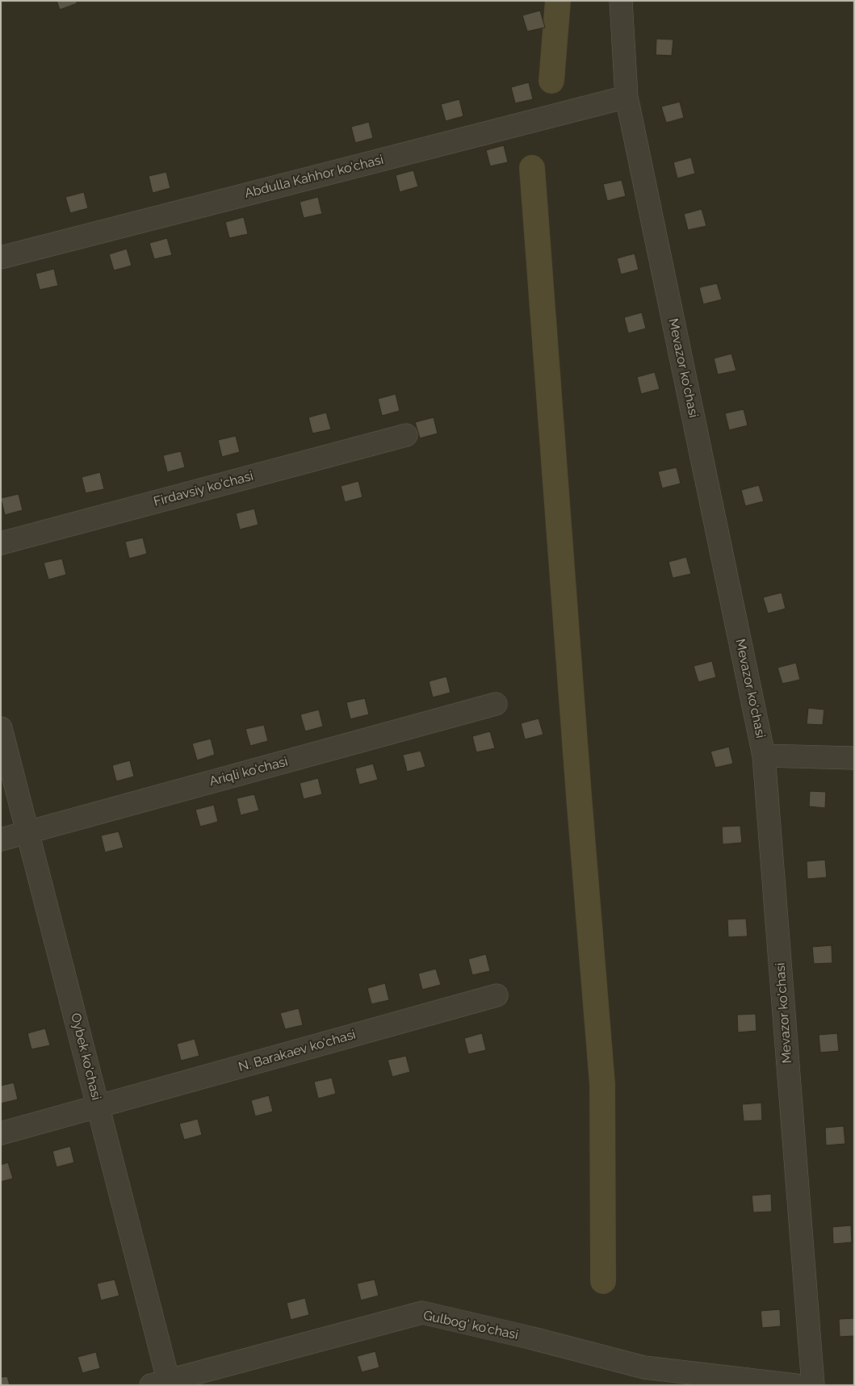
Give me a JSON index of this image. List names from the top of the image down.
{
  "streets": {
    "street": [
      "Abdulla Kahhor ko'chasi",
      "Mevazor ko'chasi",
      "Firdavsiy ko'chasi",
      "Ariqli ko'chasi",
      "N. Barakaev ko'chasi",
      "Oybek ko'chasi",
      "Gulbog' ko'chasi"
    ]
  },
  "crossings": [
    ["Abdulla Kahhor ko'chasi", "Mevazor ko'chasi"],
    ["Ariqli ko'chasi", "Oybek ko'chasi"],
    ["N. Barakaev ko'chasi", "Oybek ko'chasi"],
    ["Oybek ko'chasi", "Gulbog' ko'chasi"]
  ]
}
